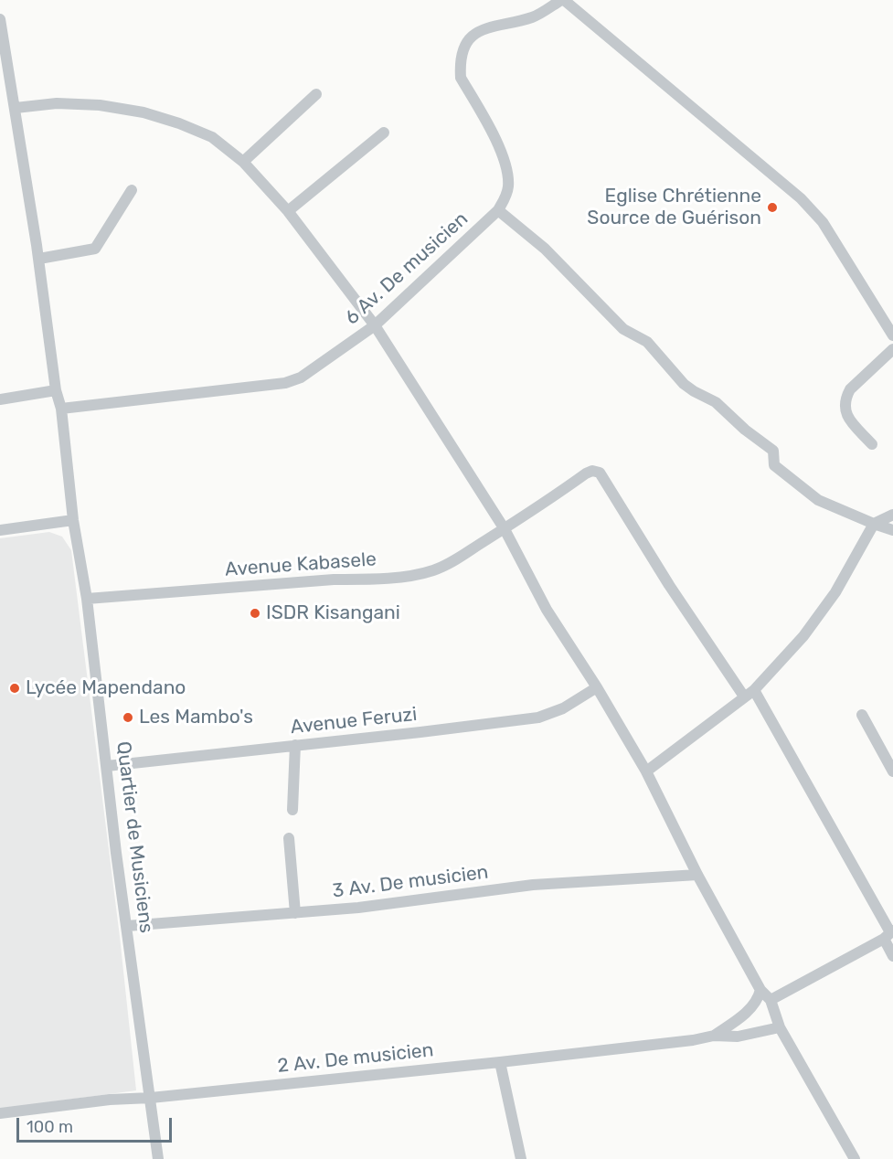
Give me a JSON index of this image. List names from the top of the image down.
{
  "streets": {
    "street": [
      "6 Av. De musicien",
      "Avenue Kabasele",
      "Avenue Feruzi",
      "Quartier de Musiciens",
      "3 Av. De musicien",
      "2 Av. De musicien"
    ]
  },
  "crossings": [
    ["6 Av. De musicien", "Quartier de Musiciens"],
    ["Avenue Kabasele", "Quartier de Musiciens"],
    ["Avenue Feruzi", "Quartier de Musiciens"],
    ["Quartier de Musiciens", "3 Av. De musicien"],
    ["Quartier de Musiciens", "2 Av. De musicien"]
  ],
  "places": [
    "Eglise Chrétienne Source de Guérison",
    "ISDR Kisangani",
    "Lycée Mapendano",
    "Les Mambo's"
  ],
  "scale_bar": "100 m"
}
